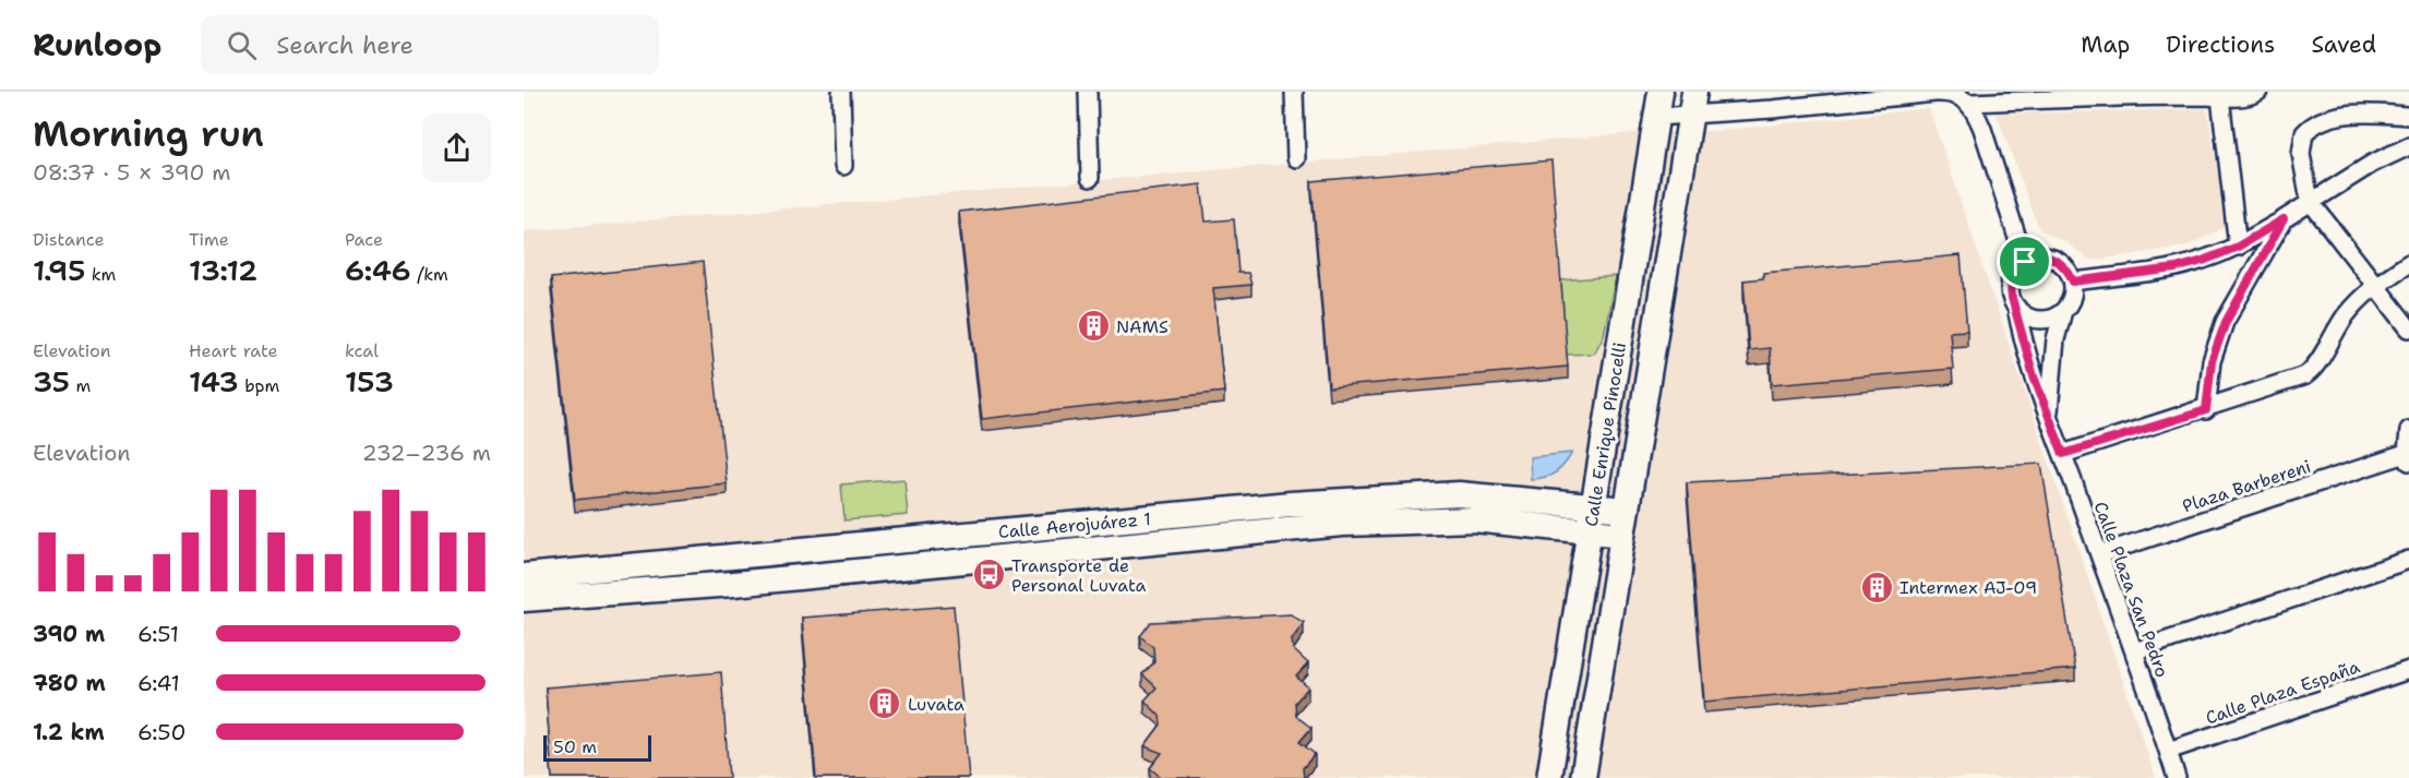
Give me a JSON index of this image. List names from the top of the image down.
{
  "streets": {
    "street": [
      "Calle Enrique Pinocelli",
      "Plaza Barbereni",
      "Calle Aerojuárez 1",
      "Calle Plaza San Pedro",
      "Calle Plaza España"
    ]
  },
  "crossings": [
    ["Calle Enrique Pinocelli", "Calle Aerojuárez 1"],
    ["Plaza Barbereni", "Calle Plaza San Pedro"],
    ["Calle Plaza San Pedro", "Calle Plaza España"]
  ],
  "places": {
    "building": ["NAMS", "Intermex AJ-09", "Luvata"],
    "bus stop": ["Transporte de Personal Luvata"]
  },
  "scale_bar": "50 m",
  "page": {
    "header": "Runloop",
    "search": "Search here",
    "nav": ["Map", "Directions", "Saved"],
    "heading": ["Morning run", "08:37 · 5 × 390 m"],
    "stats": [
      ["Distance", "1.95 km"],
      ["Time", "13:12"],
      ["Pace", "6:46 /km"],
      ["Elevation", "35 m"],
      ["Heart rate", "143 bpm"],
      ["kcal", "153"]
    ],
    "chart": ["Elevation", "232–236 m"],
    "list": [
      {
        "name": "390 m",
        "note": "6:51"
      },
      {
        "name": "780 m",
        "note": "6:41"
      },
      {
        "name": "1.2 km",
        "note": "6:50"
      }
    ],
    "scale": "50 m"
  }
}
